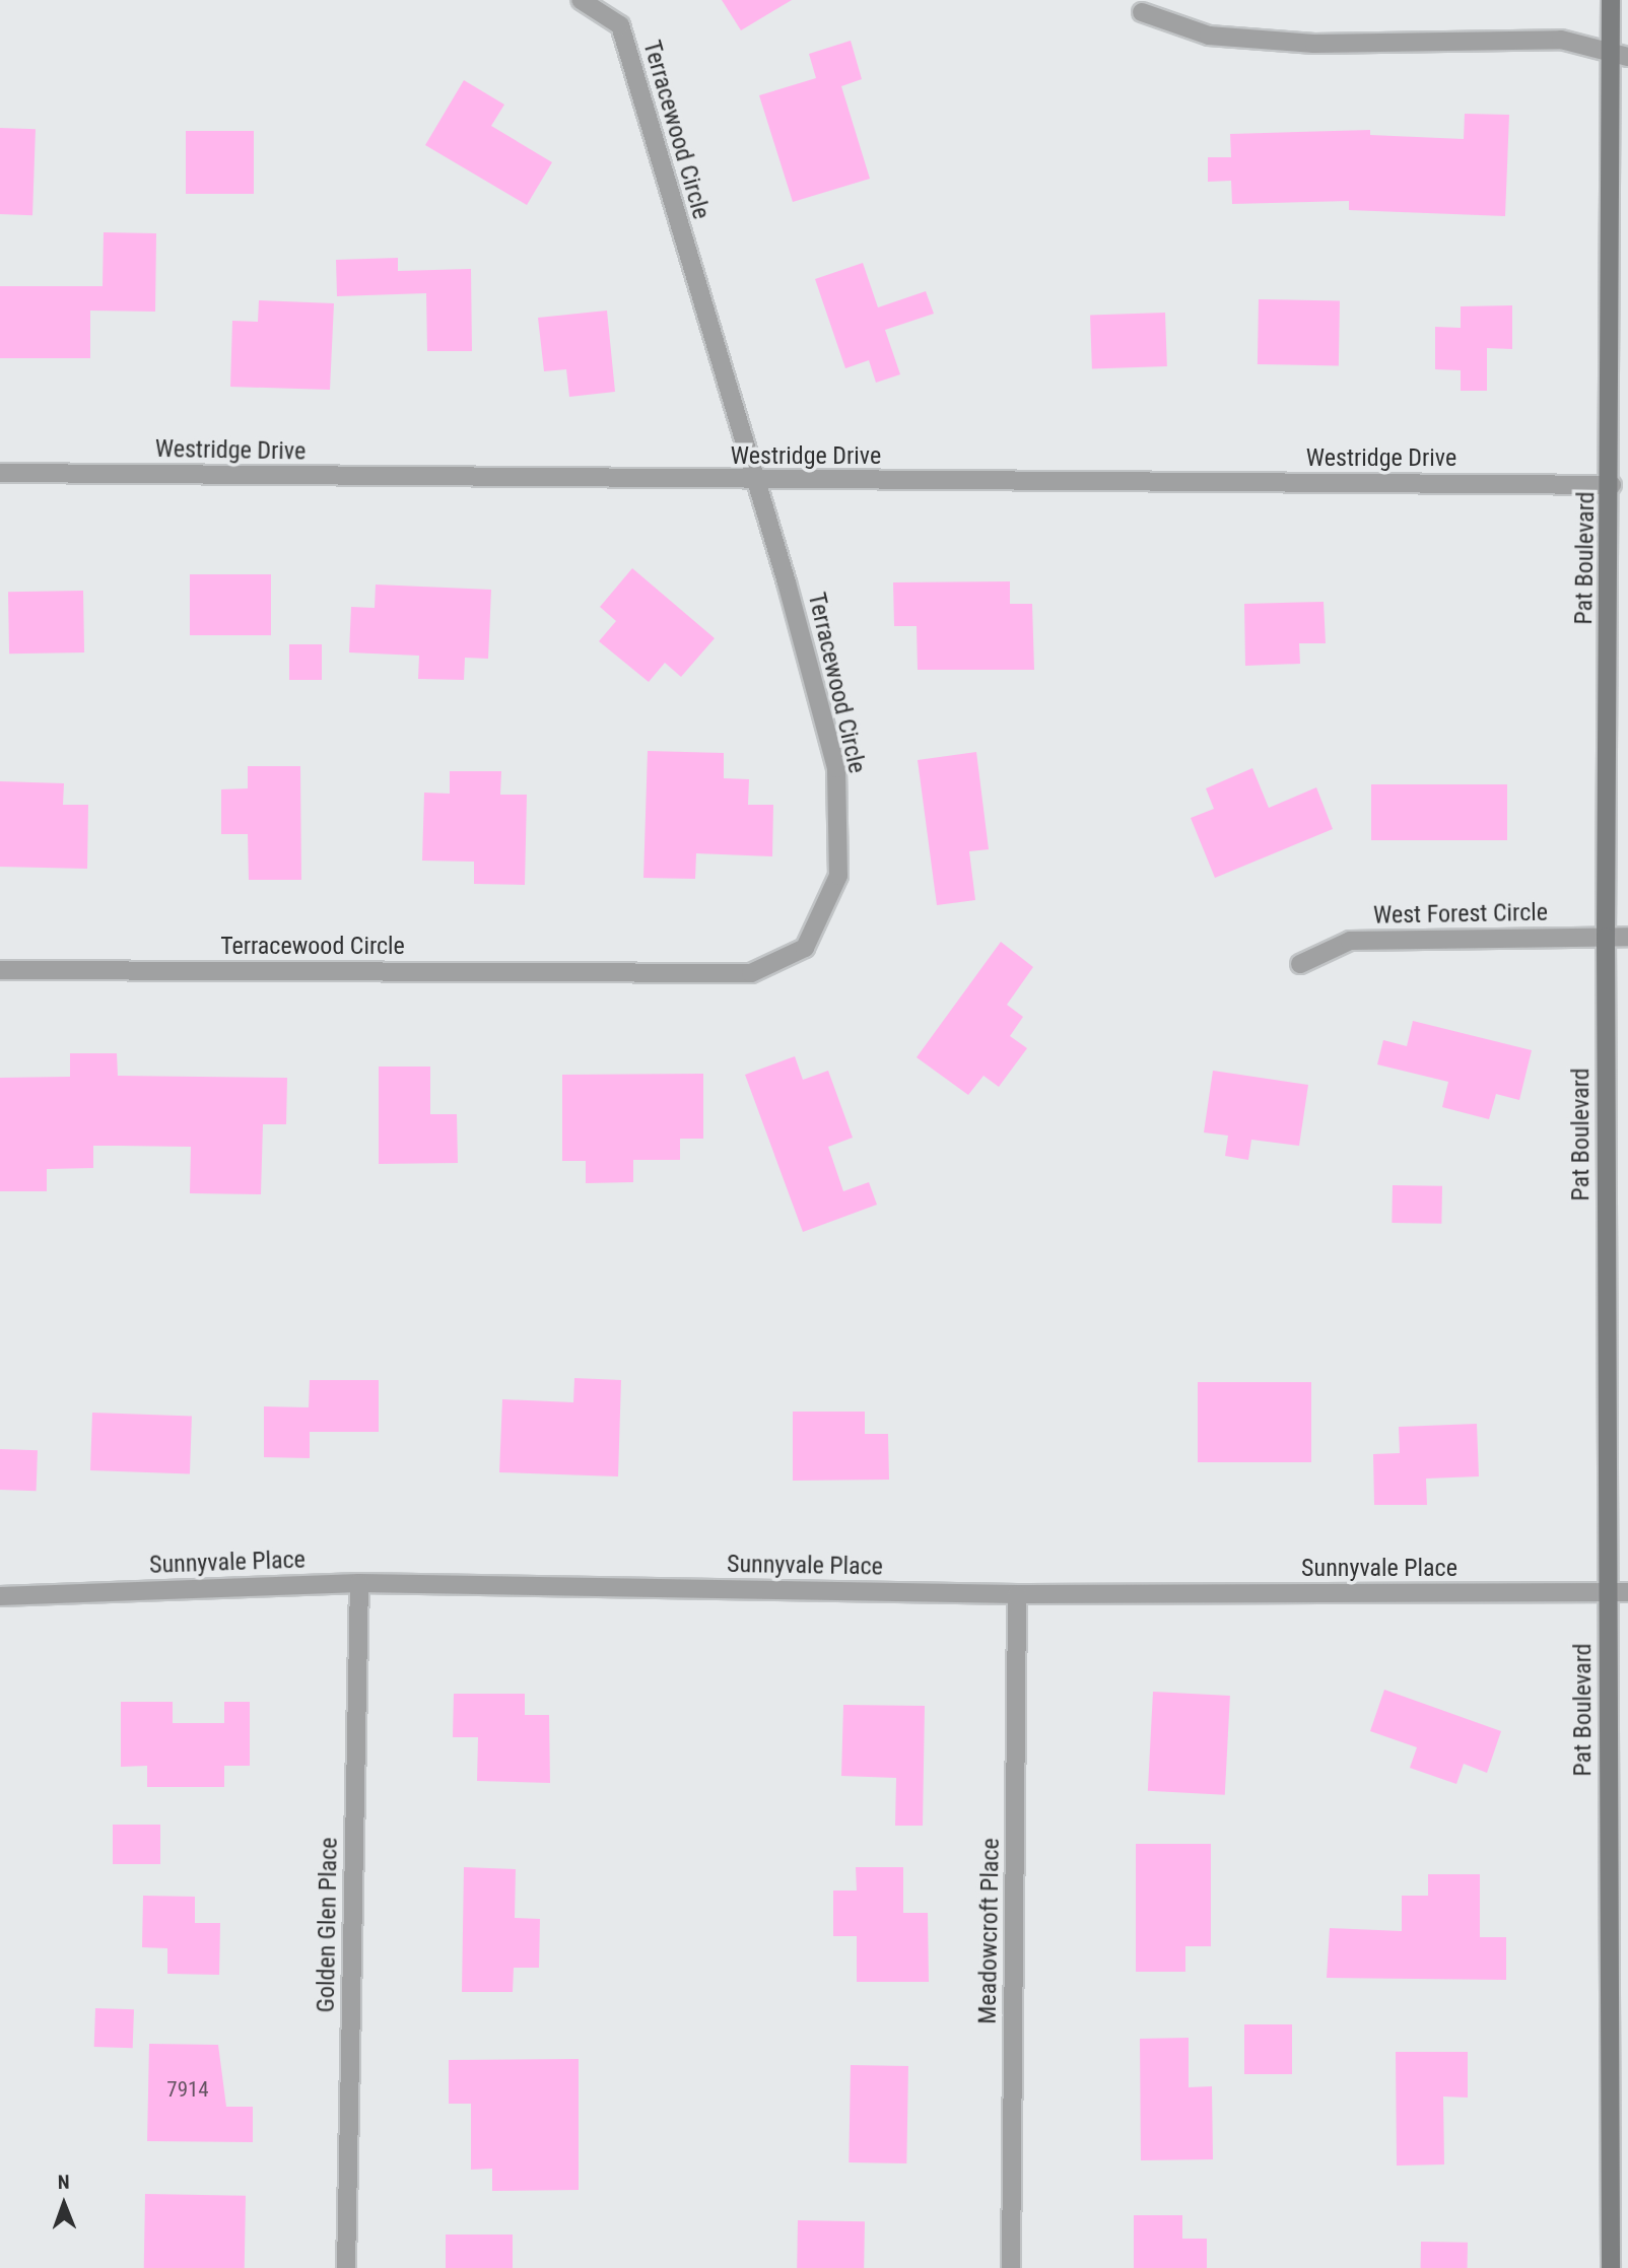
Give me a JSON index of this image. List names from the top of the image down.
{
  "streets": {
    "street": [
      "Terracewood Circle",
      "Westridge Drive",
      "Pat Boulevard",
      "West Forest Circle",
      "Sunnyvale Place",
      "Golden Glen Place",
      "Meadowcroft Place"
    ]
  },
  "crossings": [
    ["Terracewood Circle", "Westridge Drive"],
    ["Westridge Drive", "Pat Boulevard"],
    ["Pat Boulevard", "West Forest Circle"],
    ["Pat Boulevard", "Sunnyvale Place"],
    ["Sunnyvale Place", "Golden Glen Place"],
    ["Sunnyvale Place", "Meadowcroft Place"]
  ],
  "house_numbers": ["7914"],
  "north": "top"
}
